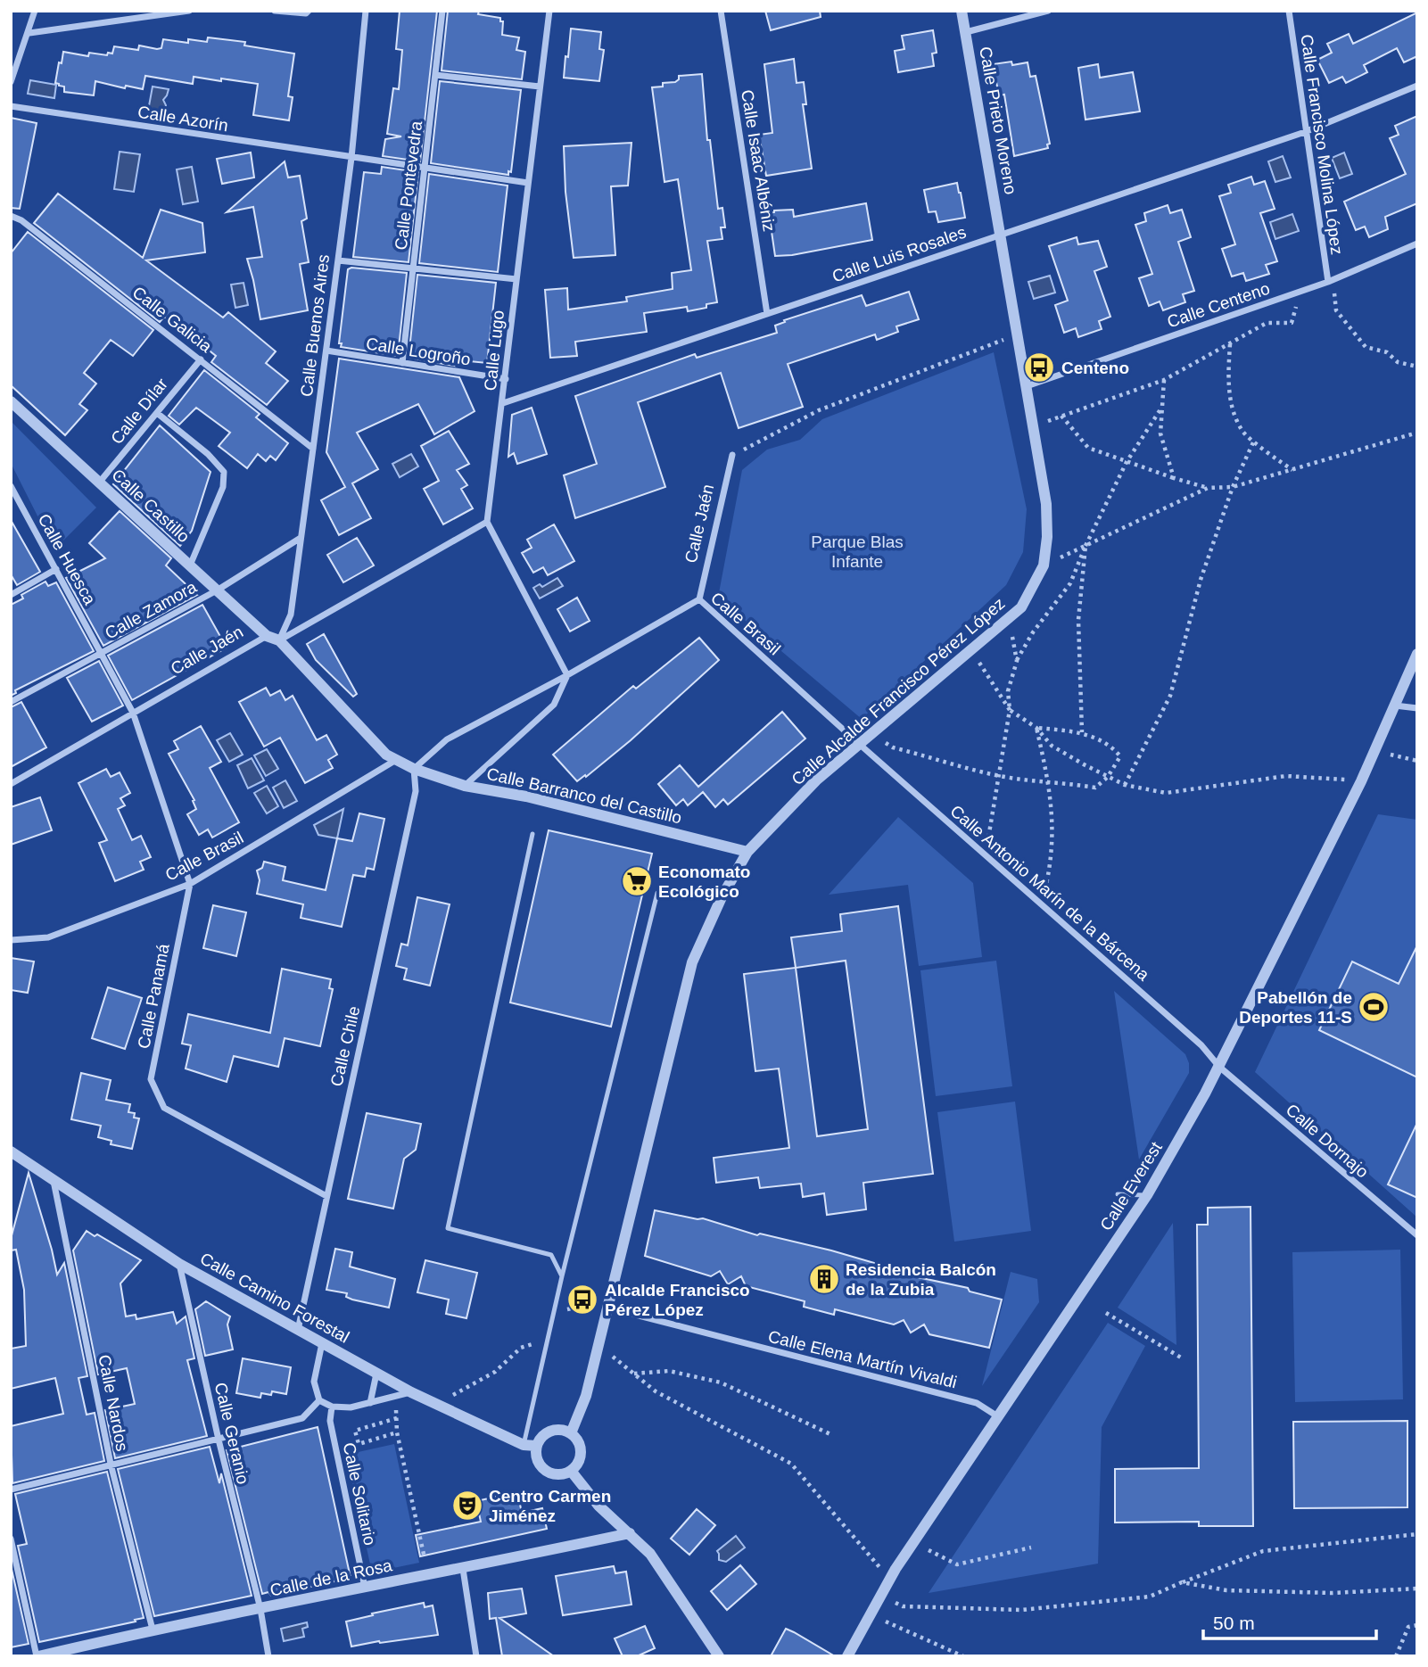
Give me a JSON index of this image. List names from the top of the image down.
{
  "streets": {
    "street": [
      "Calle Azorín",
      "Calle Prieto Moreno",
      "Calle Francisco Molina López",
      "Calle Isaac Albéniz",
      "Calle Pontevedra",
      "Calle Luis Rosales",
      "Calle Centeno",
      "Calle Galicia",
      "Calle Buenos Aires",
      "Calle Lugo",
      "Calle Logroño",
      "Calle Dílar",
      "Calle Castillo",
      "Calle Jaén",
      "Calle Huesca",
      "Calle Zamora",
      "Calle Brasil",
      "Calle Alcalde Francisco Pérez López",
      "Calle Barranco del Castillo",
      "Calle Antonio Marín de la Bárcena",
      "Calle Panamá",
      "Calle Chile",
      "Calle Dornajo",
      "Calle Everest",
      "Calle Camino Forestal",
      "Calle Elena Martín Vivaldi",
      "Calle Nardos",
      "Calle Geranio",
      "Calle Solitario",
      "Calle de la Rosa"
    ]
  },
  "crossings": [
    ["Calle Azorín", "Calle Pontevedra"],
    ["Calle Azorín", "Calle Buenos Aires"],
    ["Calle Azorín", "Calle Lugo"],
    ["Calle Prieto Moreno", "Calle Luis Rosales"],
    ["Calle Prieto Moreno", "Calle Alcalde Francisco Pérez López"],
    ["Calle Francisco Molina López", "Calle Luis Rosales"],
    ["Calle Francisco Molina López", "Calle Centeno"],
    ["Calle Isaac Albéniz", "Calle Luis Rosales"],
    ["Calle Pontevedra", "Calle Logroño"],
    ["Calle Luis Rosales", "Calle Lugo"],
    ["Calle Luis Rosales", "Calle Alcalde Francisco Pérez López"],
    ["Calle Centeno", "Calle Alcalde Francisco Pérez López"],
    ["Calle Galicia", "Calle Buenos Aires"],
    ["Calle Galicia", "Calle Dílar"],
    ["Calle Buenos Aires", "Calle Logroño"],
    ["Calle Buenos Aires", "Calle Jaén"],
    ["Calle Buenos Aires", "Calle Zamora"],
    ["Calle Lugo", "Calle Logroño"],
    ["Calle Dílar", "Calle Castillo"],
    ["Calle Castillo", "Calle Jaén"],
    ["Calle Castillo", "Calle Zamora"],
    ["Calle Jaén", "Calle Huesca"],
    ["Calle Jaén", "Calle Brasil"],
    ["Calle Jaén", "Calle Panamá"],
    ["Calle Huesca", "Calle Zamora"],
    ["Calle Huesca", "Calle Panamá"],
    ["Calle Brasil", "Calle Alcalde Francisco Pérez López"],
    ["Calle Brasil", "Calle Barranco del Castillo"],
    ["Calle Brasil", "Calle Antonio Marín de la Bárcena"],
    ["Calle Brasil", "Calle Panamá"],
    ["Calle Brasil", "Calle Chile"],
    ["Calle Alcalde Francisco Pérez López", "Calle Barranco del Castillo"],
    ["Calle Alcalde Francisco Pérez López", "Calle Antonio Marín de la Bárcena"],
    ["Calle Alcalde Francisco Pérez López", "Calle Camino Forestal"],
    ["Calle Alcalde Francisco Pérez López", "Calle Elena Martín Vivaldi"],
    ["Calle Barranco del Castillo", "Calle Chile"],
    ["Calle Antonio Marín de la Bárcena", "Calle Dornajo"],
    ["Calle Antonio Marín de la Bárcena", "Calle Everest"],
    ["Calle Panamá", "Calle Chile"],
    ["Calle Chile", "Calle Camino Forestal"],
    ["Calle Dornajo", "Calle Everest"],
    ["Calle Everest", "Calle Elena Martín Vivaldi"],
    ["Calle Camino Forestal", "Calle Nardos"],
    ["Calle Camino Forestal", "Calle Geranio"],
    ["Calle Nardos", "Calle de la Rosa"],
    ["Calle Geranio", "Calle de la Rosa"],
    ["Calle Solitario", "Calle de la Rosa"]
  ],
  "parks": ["Parque Blas Infante"],
  "places": {
    "bus stop": ["Centeno", "Alcalde Francisco Pérez López"],
    "supermarket": ["Economato Ecológico"],
    "sports": ["Pabellón de Deportes 11-S"],
    "building": ["Residencia Balcón de la Zubia"],
    "theatre": ["Centro Carmen Jiménez"]
  },
  "scale_bar": "50 m"
}
